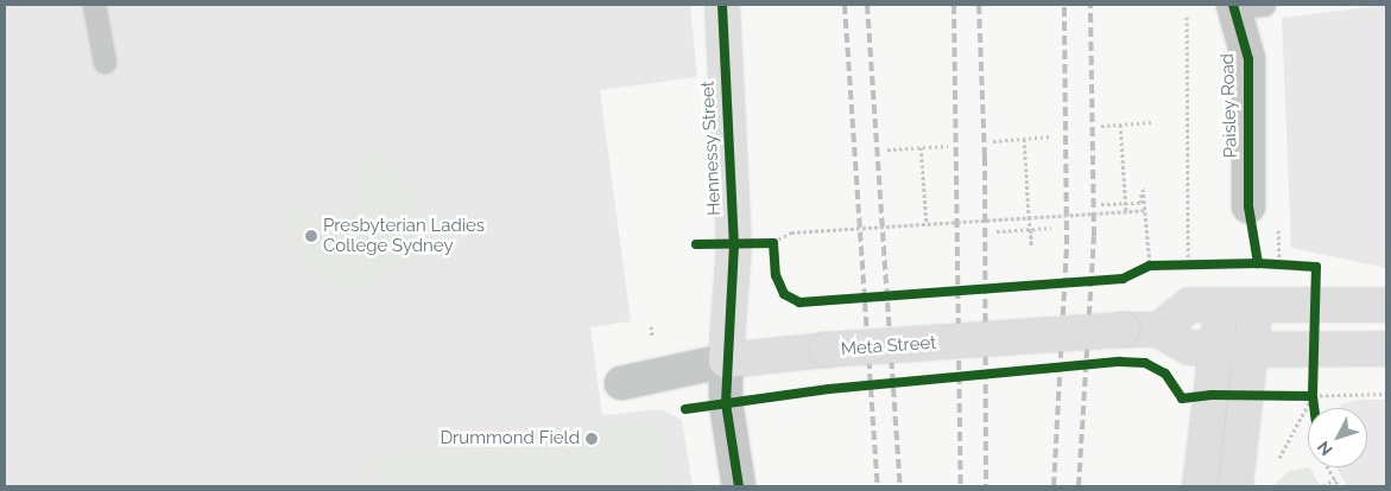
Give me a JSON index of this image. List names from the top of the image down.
{
  "streets": {
    "street": ["Paisley Road", "Hennessy Street", "Meta Street"]
  },
  "crossings": [
    ["Hennessy Street", "Meta Street"]
  ],
  "places": ["Presbyterian Ladies College Sydney", "Drummond Field"],
  "north": "bottom left"
}
